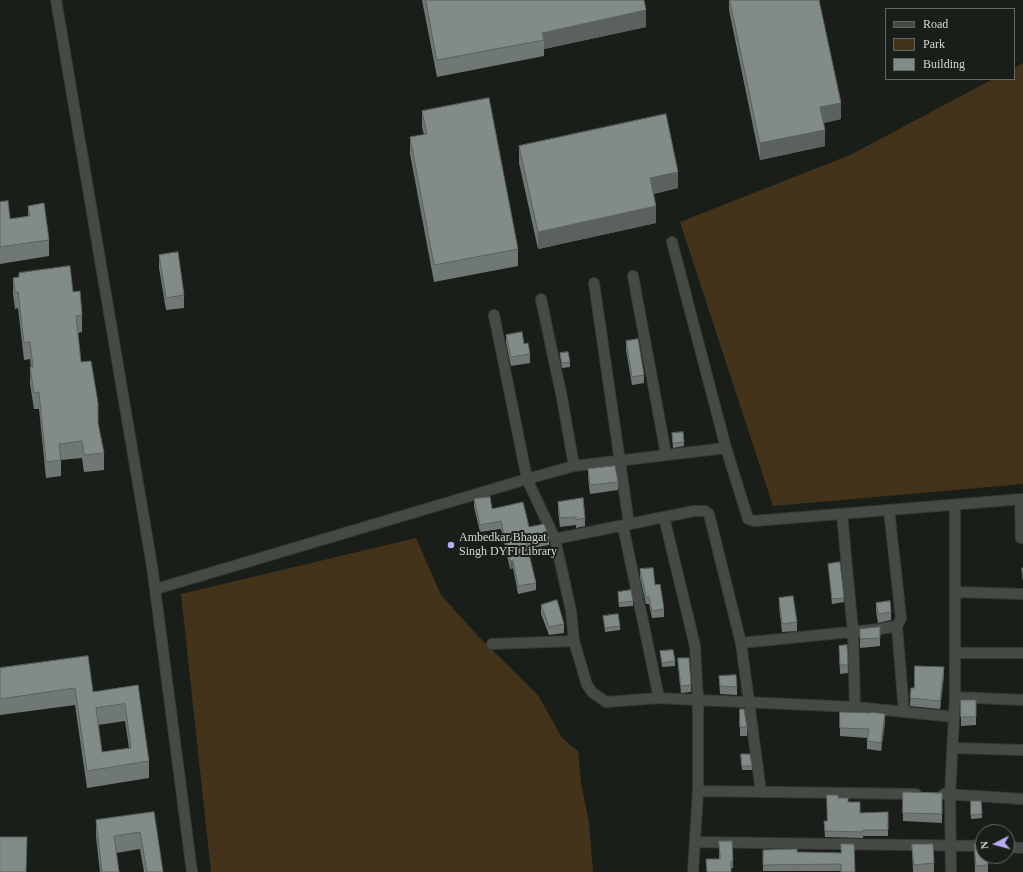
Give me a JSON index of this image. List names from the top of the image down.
{
  "places": ["Ambedkar Bhagat Singh DYFI Library"],
  "legend": ["Road", "Park", "Building"],
  "north": "left"
}
